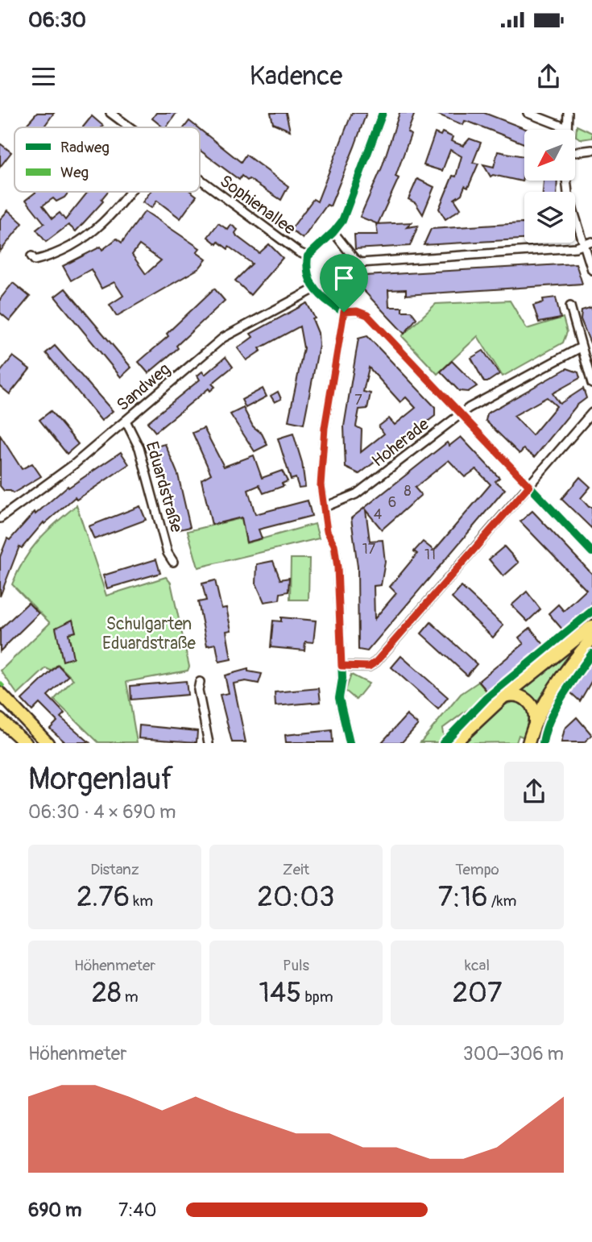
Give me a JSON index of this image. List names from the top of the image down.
{
  "streets": {
    "street": [
      "Sophienallee",
      "Sandweg",
      "Hoherade",
      "Eduardstraße"
    ]
  },
  "crossings": [
    ["Sandweg", "Eduardstraße"]
  ],
  "parks": ["Schulgarten Eduardstraße"],
  "house_numbers": [
    "7",
    "8",
    "6",
    "4",
    "17",
    "11"
  ],
  "legend": ["Radweg", "Weg"],
  "north": "bottom left",
  "page": {
    "status": "06:30",
    "header": "Kadence",
    "heading": ["Morgenlauf", "06:30 · 4 × 690 m"],
    "stats": [
      ["Distanz", "2.76 km"],
      ["Zeit", "20:03"],
      ["Tempo", "7:16 /km"],
      ["Höhenmeter", "28 m"],
      ["Puls", "145 bpm"],
      ["kcal", "207"]
    ],
    "chart": ["Höhenmeter", "300–306 m"],
    "list": [
      {
        "name": "690 m",
        "note": "7:40"
      }
    ]
  }
}
